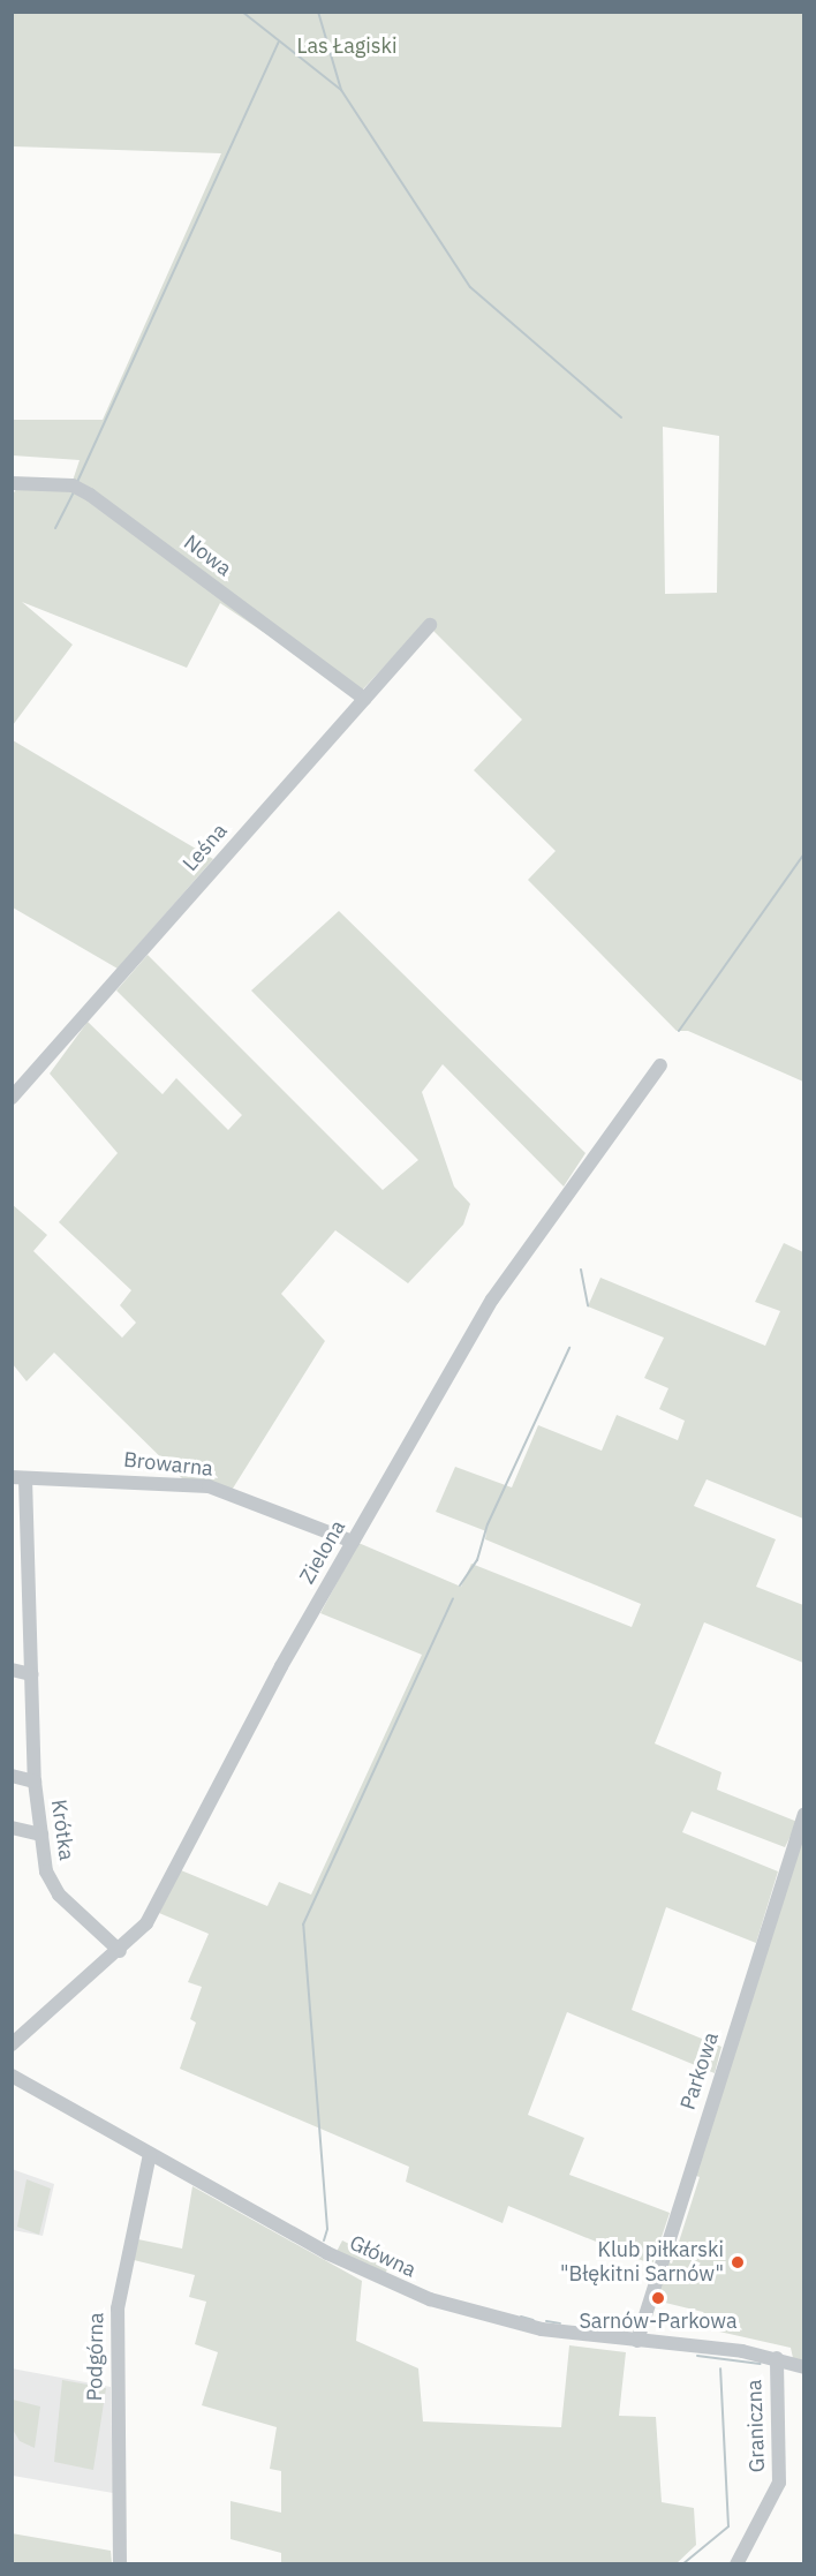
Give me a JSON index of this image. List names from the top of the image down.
{
  "streets": {
    "street": [
      "Nowa",
      "Leśna",
      "Browarna",
      "Zielona",
      "Krótka",
      "Parkowa",
      "Główna",
      "Podgórna",
      "Graniczna"
    ]
  },
  "crossings": [
    ["Nowa", "Leśna"],
    ["Browarna", "Zielona"],
    ["Browarna", "Krótka"],
    ["Zielona", "Krótka"],
    ["Parkowa", "Główna"],
    ["Główna", "Podgórna"],
    ["Główna", "Graniczna"]
  ],
  "parks": ["Las Łagiski"],
  "places": ["Klub piłkarski \"Błękitni Sarnów\"", "Sarnów-Parkowa"]
}
